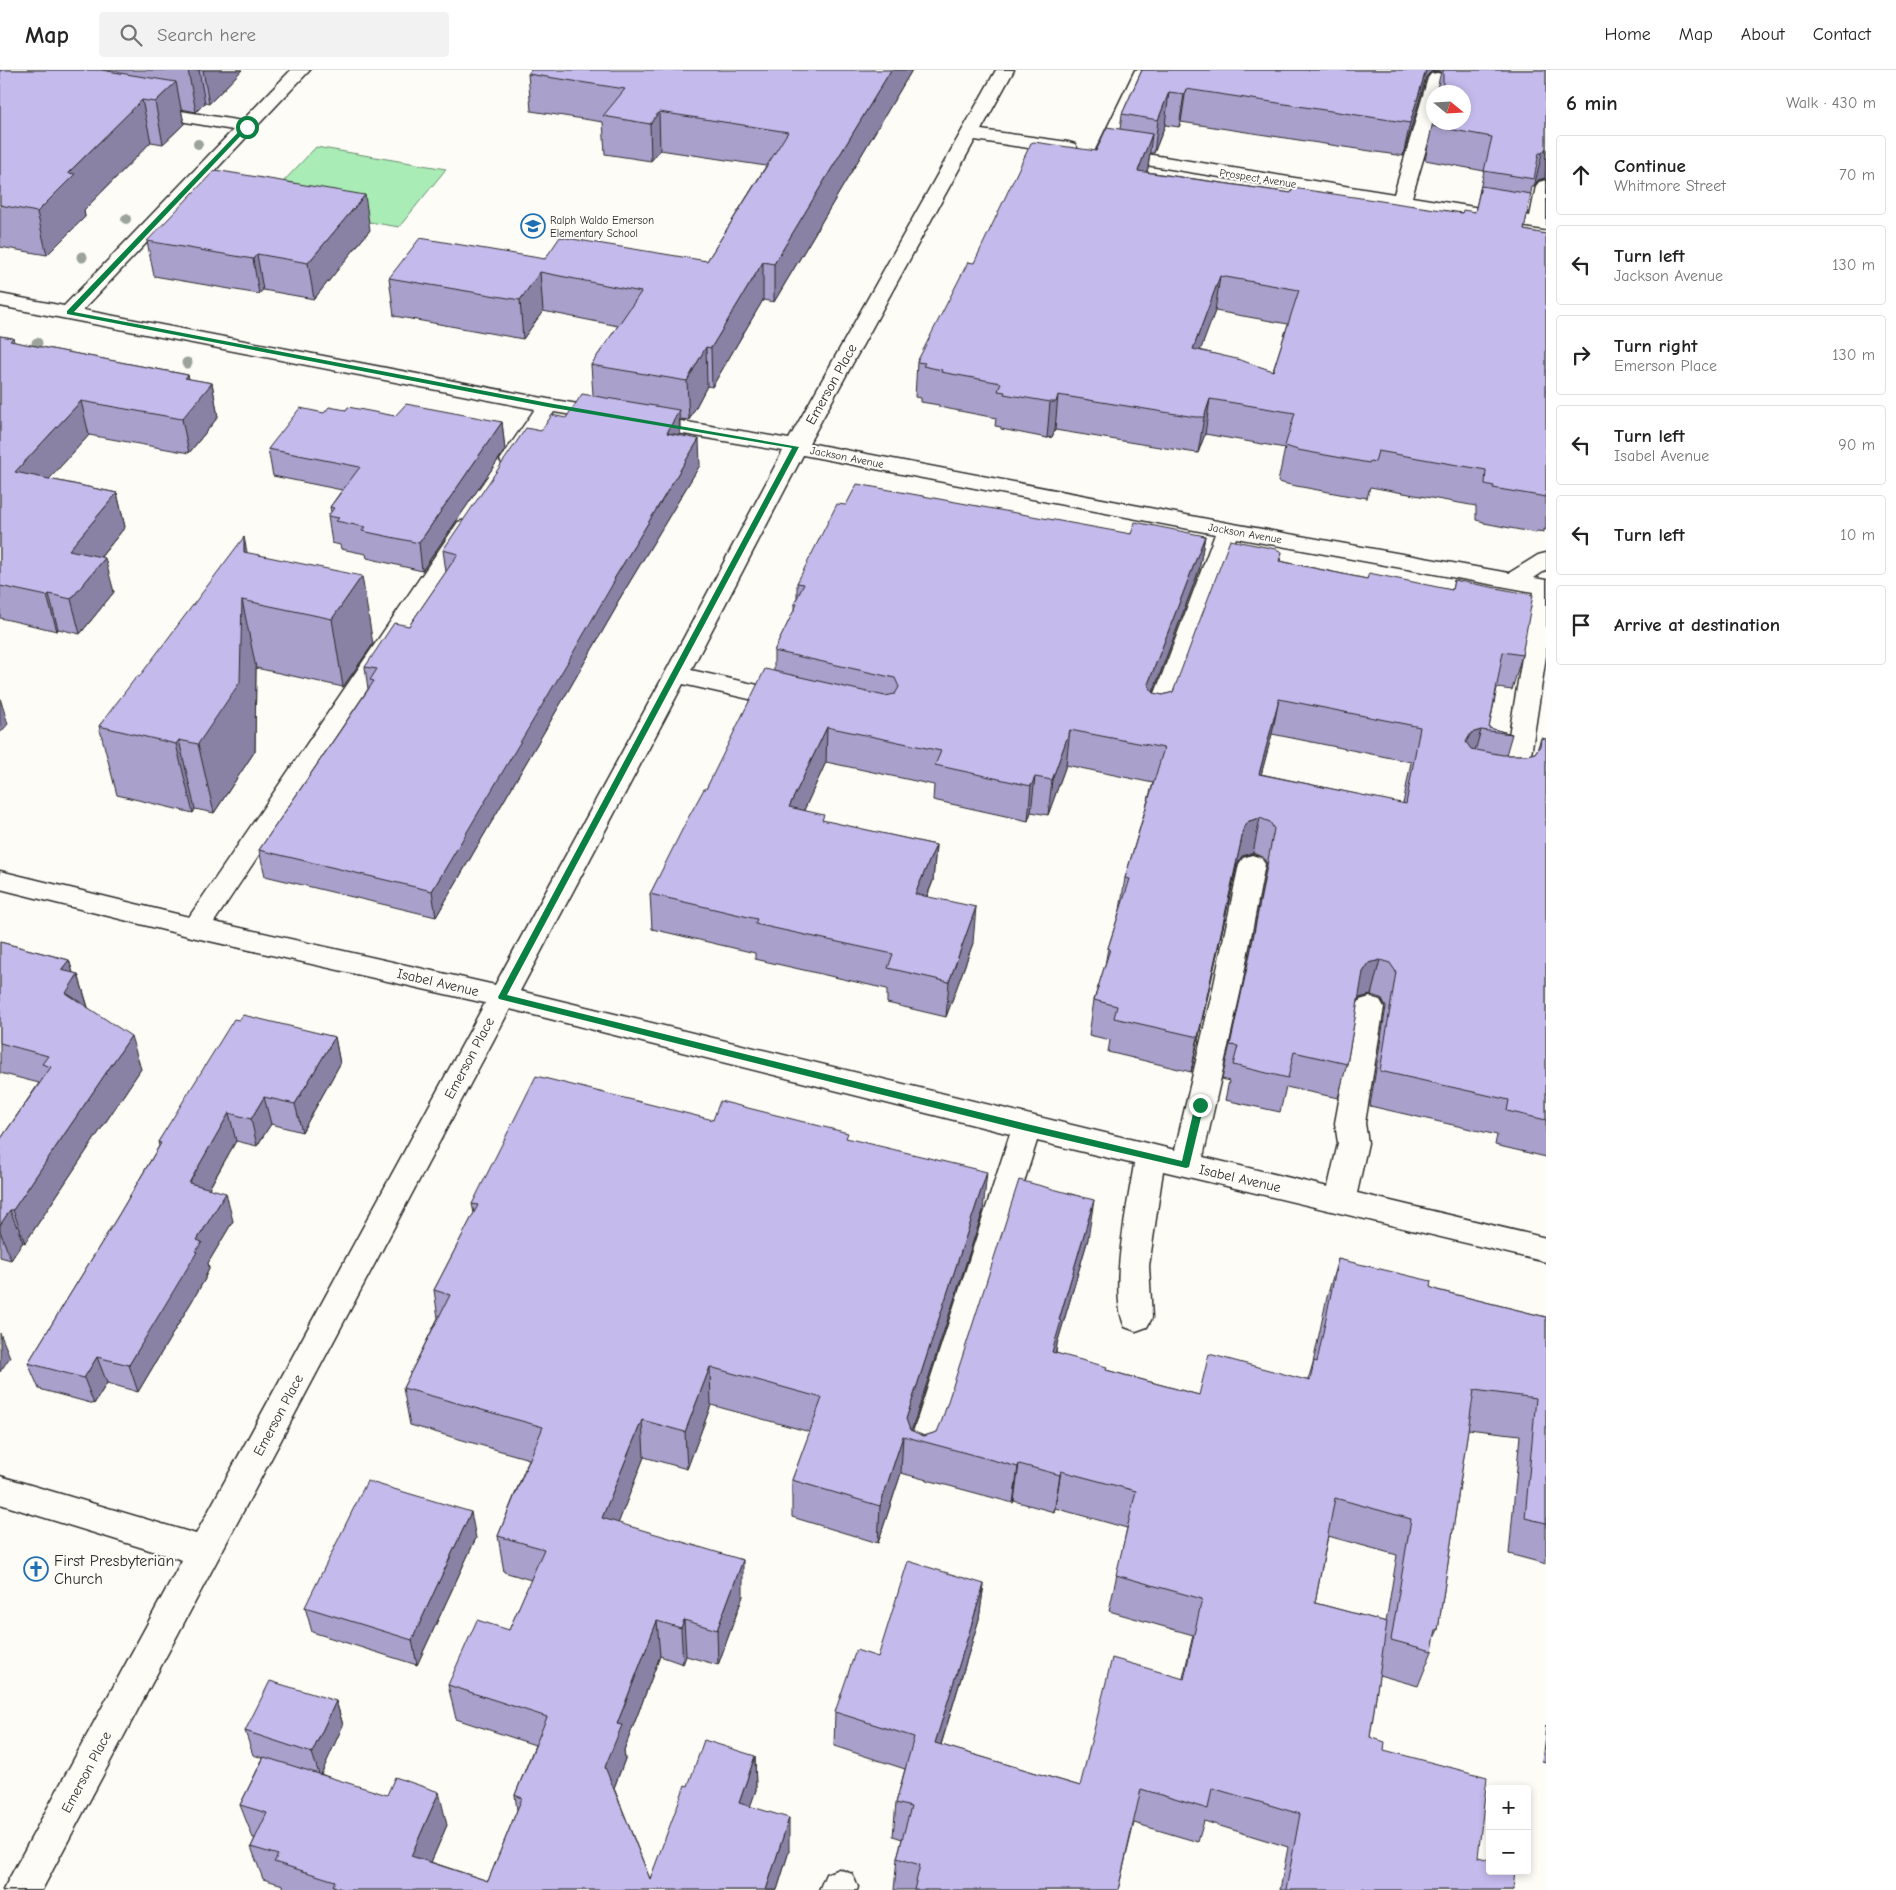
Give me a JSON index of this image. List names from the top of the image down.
{
  "streets": {
    "street": [
      "Prospect Avenue",
      "Emerson Place",
      "Jackson Avenue",
      "Isabel Avenue"
    ]
  },
  "crossings": [
    ["Prospect Avenue", "Emerson Place"],
    ["Emerson Place", "Jackson Avenue"],
    ["Emerson Place", "Isabel Avenue"]
  ],
  "places": {
    "school or university": ["Ralph Waldo Emerson Elementary School"],
    "church": ["First Presbyterian Church"]
  },
  "north": "right",
  "page": {
    "header": "Map",
    "search": "Search here",
    "nav": [
      "Home",
      "Map",
      "About",
      "Contact"
    ],
    "heading": ["6 min", "Walk · 430 m"],
    "list": [
      ["Continue", "Whitmore Street", "70 m"],
      ["Turn left", "Jackson Avenue", "130 m"],
      ["Turn right", "Emerson Place", "130 m"],
      ["Turn left", "Isabel Avenue", "90 m"],
      ["Turn left", "10 m"],
      "Arrive at destination"
    ],
    "map_buttons": ["+", "−"]
  }
}
